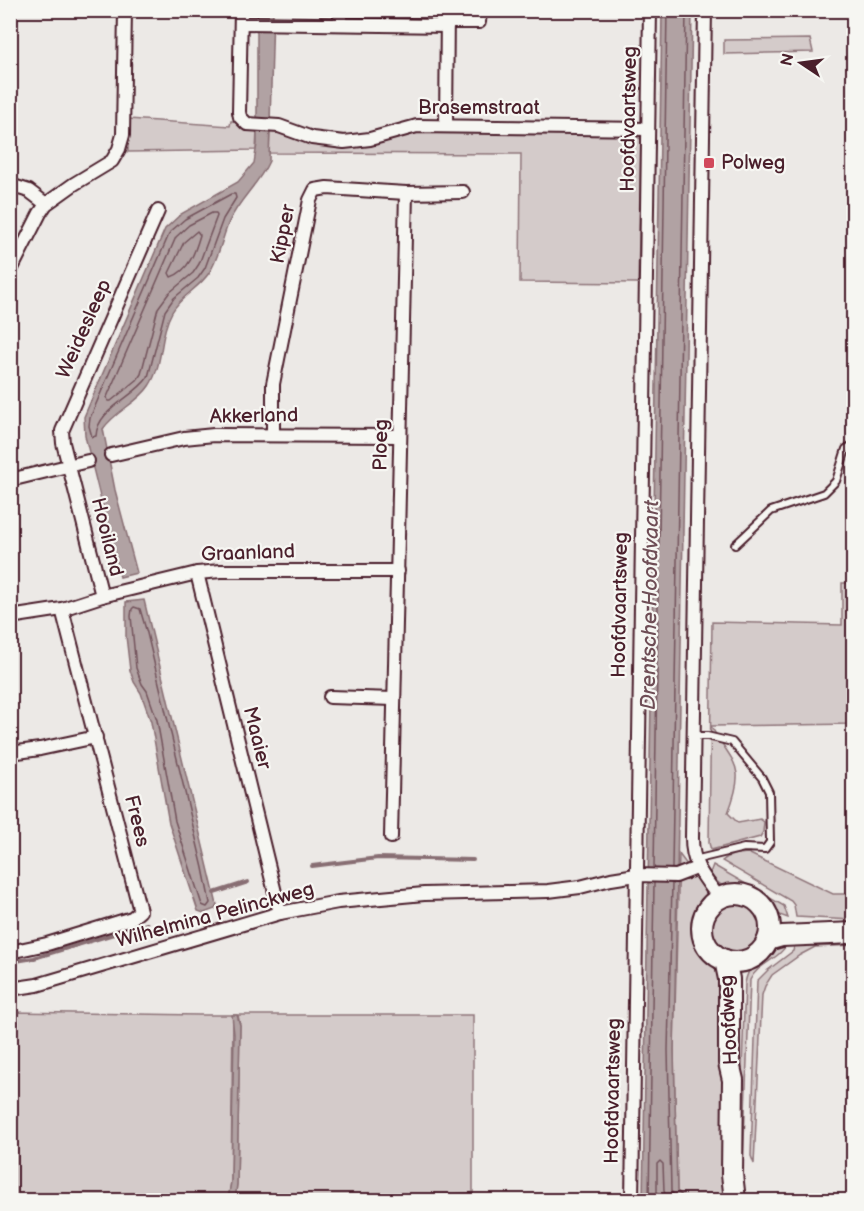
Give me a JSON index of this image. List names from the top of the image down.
{
  "streets": {
    "main road": ["Hoofdweg"],
    "street": [
      "Brasemstraat",
      "Hoofdvaartsweg",
      "Kipper",
      "Weidesleep",
      "Akkerland",
      "Ploeg",
      "Hooiland",
      "Graanland",
      "Maaier",
      "Frees",
      "Wilhelmina Pelinckweg"
    ]
  },
  "crossings": [
    ["Brasemstraat", "Hoofdvaartsweg"],
    ["Hoofdvaartsweg", "Wilhelmina Pelinckweg"],
    ["Kipper", "Akkerland"],
    ["Kipper", "Ploeg"],
    ["Weidesleep", "Hooiland"],
    ["Akkerland", "Ploeg"],
    ["Ploeg", "Graanland"],
    ["Hooiland", "Graanland"],
    ["Hooiland", "Frees"],
    ["Graanland", "Maaier"],
    ["Maaier", "Wilhelmina Pelinckweg"]
  ],
  "water": ["Drentsche Hoofdvaart"],
  "places": {
    "transit": ["Polweg"]
  },
  "north": "left"
}
